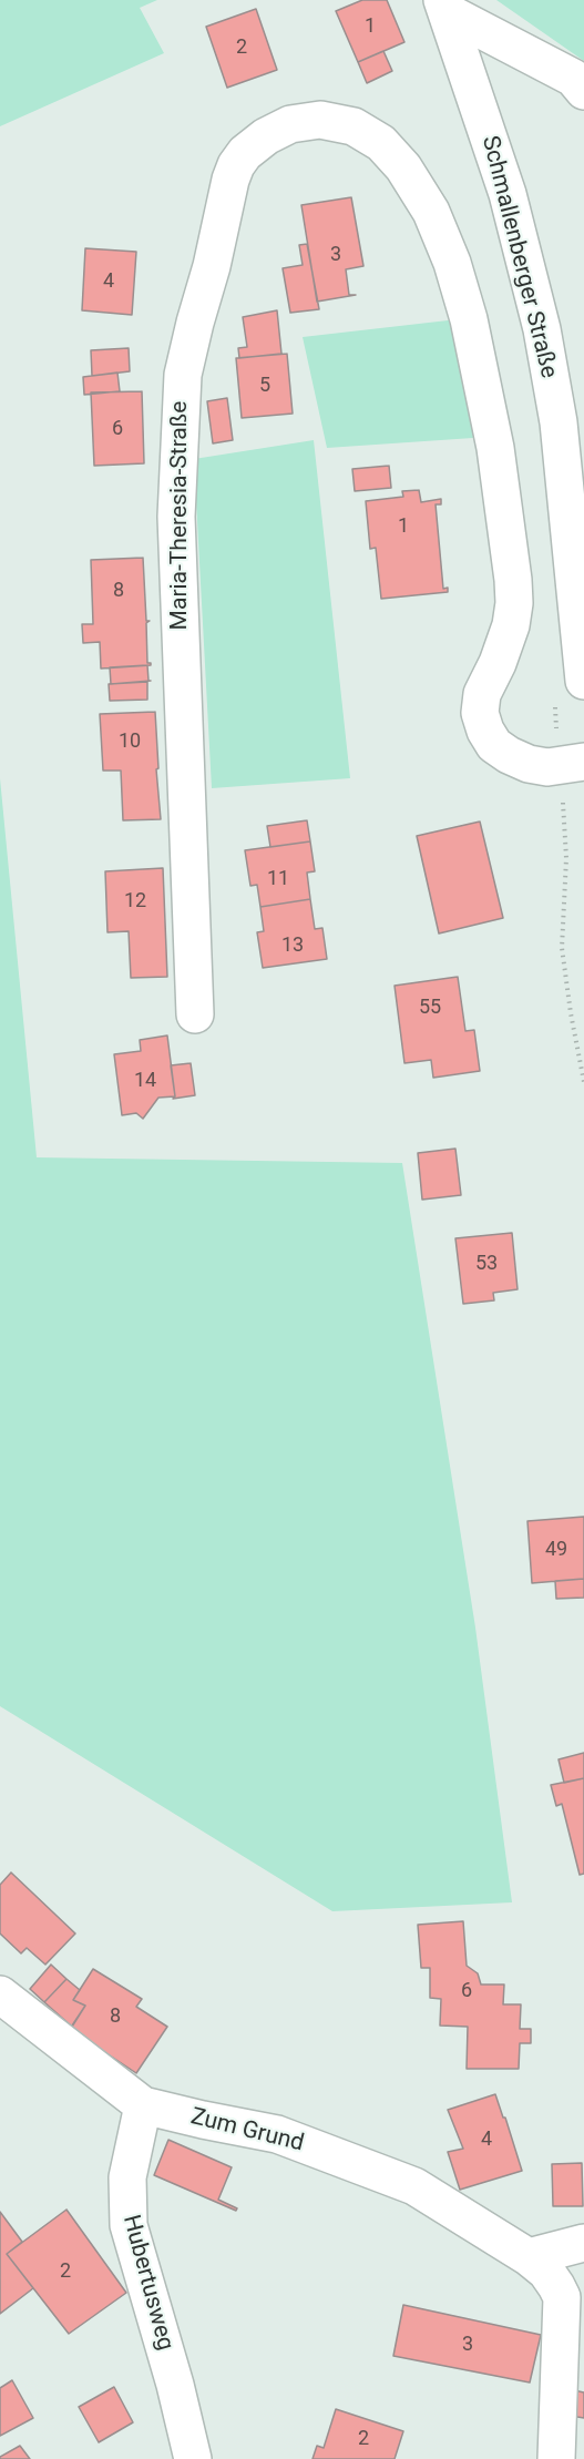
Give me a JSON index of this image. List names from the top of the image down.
{
  "streets": {
    "street": [
      "Schmallenberger Straße",
      "Maria-Theresia-Straße",
      "Zum Grund",
      "Hubertusweg"
    ]
  },
  "crossings": [
    ["Zum Grund", "Hubertusweg"]
  ],
  "house_numbers": [
    "1",
    "2",
    "3",
    "4",
    "5",
    "6",
    "1",
    "8",
    "10",
    "11",
    "12",
    "13",
    "55",
    "14",
    "53",
    "49",
    "6",
    "8",
    "4",
    "2",
    "3",
    "2"
  ]
}
